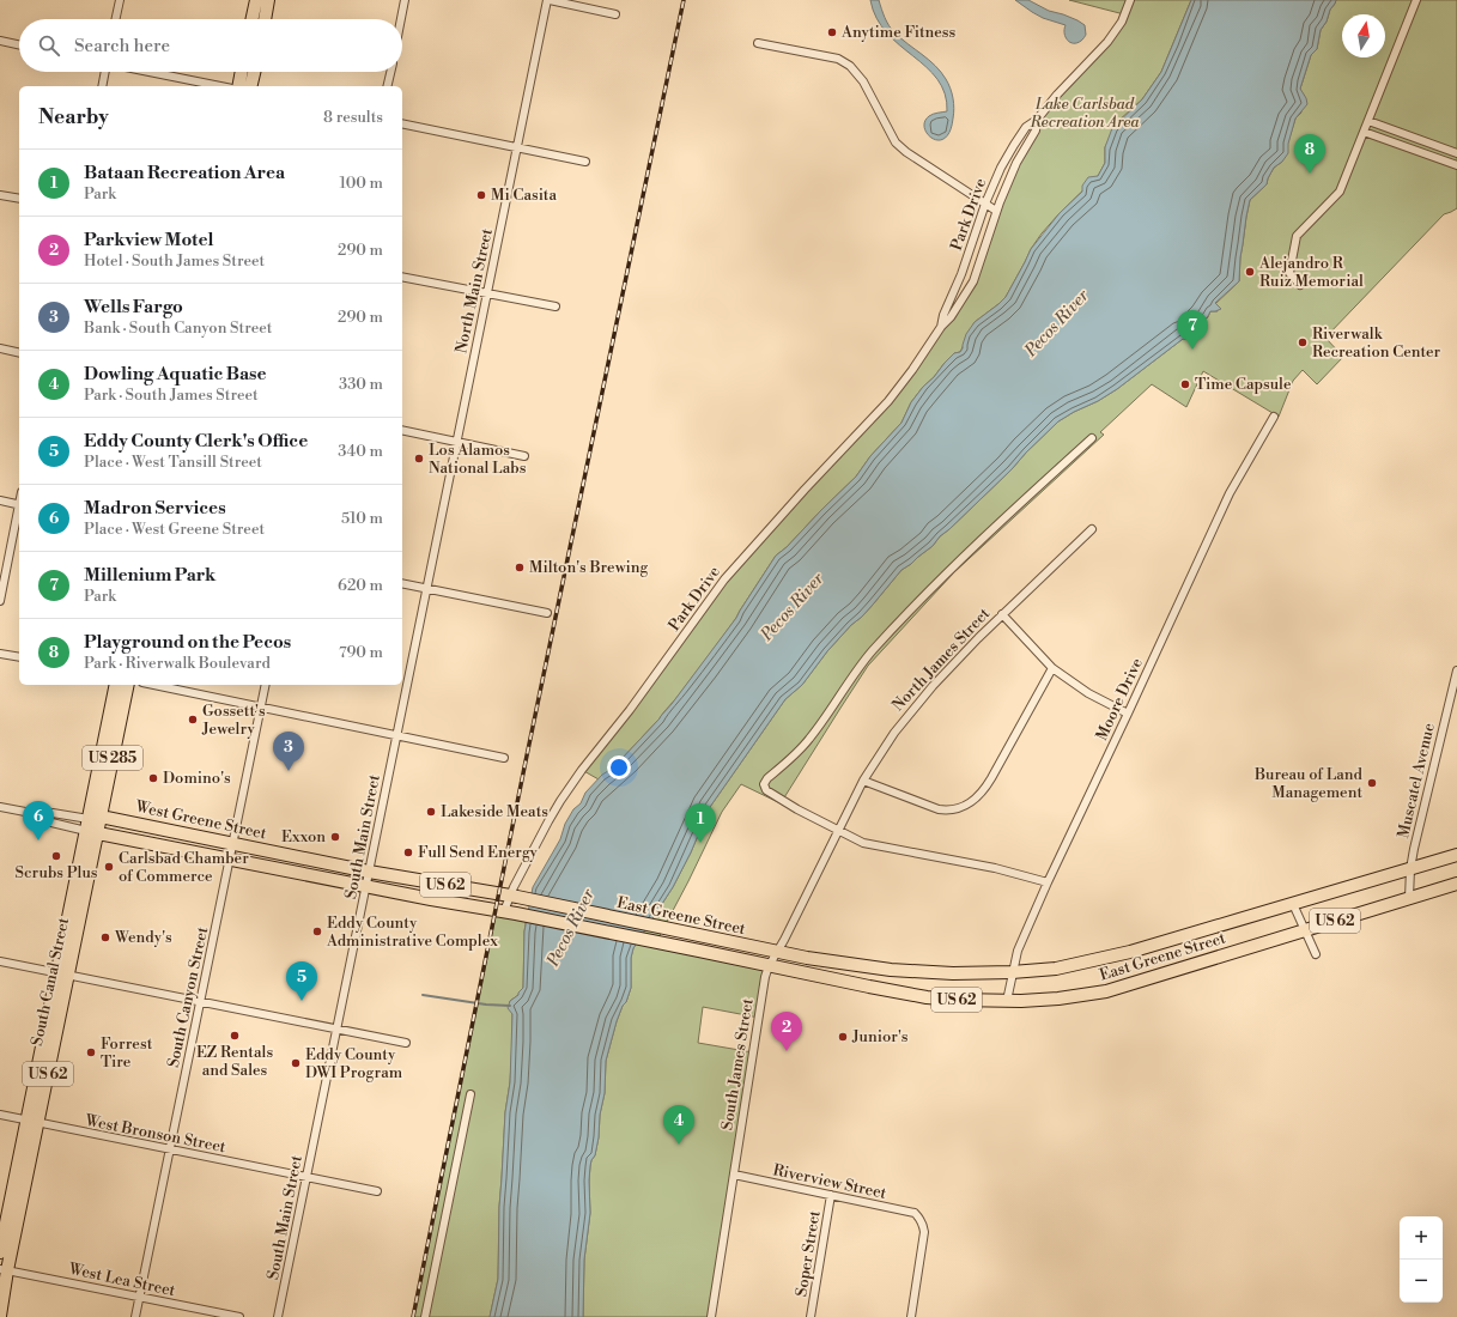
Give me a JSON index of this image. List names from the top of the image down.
{
  "streets": {
    "highway": [
      "US 285",
      "West Greene Street",
      "US 62",
      "East Greene Street",
      "South Canal Street"
    ],
    "street": [
      "Park Drive",
      "North Main Street",
      "North James Street",
      "Moore Drive",
      "Muscatel Avenue",
      "South Main Street",
      "South Canyon Street",
      "South James Street",
      "West Bronson Street",
      "Riverview Street",
      "Soper Street",
      "West Lea Street"
    ]
  },
  "crossings": [
    ["Park Drive", "East Greene Street"],
    ["North Main Street", "South Main Street"],
    ["North James Street", "South James Street"],
    ["Moore Drive", "East Greene Street"],
    ["Muscatel Avenue", "East Greene Street"],
    ["West Greene Street", "South Main Street"],
    ["West Greene Street", "East Greene Street"],
    ["West Greene Street", "South Canal Street"],
    ["West Greene Street", "South Canyon Street"],
    ["South Main Street", "East Greene Street"],
    ["South Main Street", "West Bronson Street"],
    ["East Greene Street", "South James Street"],
    ["South Canal Street", "West Bronson Street"],
    ["South Canal Street", "West Lea Street"],
    ["South Canyon Street", "West Bronson Street"],
    ["South Canyon Street", "West Lea Street"],
    ["South James Street", "Riverview Street"],
    ["Riverview Street", "Soper Street"]
  ],
  "water": ["Pecos River"],
  "parks": ["Lake Carlsbad Recreation Area"],
  "places": [
    "Anytime Fitness",
    "Mi Casita",
    "Alejandro R Ruiz Memorial",
    "Riverwalk Recreation Center",
    "Time Capsule",
    "Los Alamos National Labs",
    "Milton's Brewing",
    "Gossett's Jewelry",
    "Domino's",
    "Bureau of Land Management",
    "Lakeside Meats",
    "Exxon",
    "Full Send Energy",
    "Scrubs Plus",
    "Carlsbad Chamber of Commerce",
    "Eddy County Administrative Complex",
    "Wendy's",
    "EZ Rentals and Sales",
    "Junior's",
    "Forrest Tire",
    "Eddy County DWI Program"
  ],
  "north": "top",
  "page": {
    "search": "Search here",
    "heading": ["Nearby", "8 results"],
    "pins": [
      "8",
      "7",
      "3",
      "6",
      "1",
      "5",
      "2",
      "4"
    ],
    "list": [
      {
        "mark": "1",
        "name": "Bataan Recreation Area",
        "note": "Park",
        "value": "100 m"
      },
      {
        "mark": "2",
        "name": "Parkview Motel",
        "note": "Hotel · South James Street",
        "value": "290 m"
      },
      {
        "mark": "3",
        "name": "Wells Fargo",
        "note": "Bank · South Canyon Street",
        "value": "290 m"
      },
      {
        "mark": "4",
        "name": "Dowling Aquatic Base",
        "note": "Park · South James Street",
        "value": "330 m"
      },
      {
        "mark": "5",
        "name": "Eddy County Clerk's Office",
        "note": "Place · West Tansill Street",
        "value": "340 m"
      },
      {
        "mark": "6",
        "name": "Madron Services",
        "note": "Place · West Greene Street",
        "value": "510 m"
      },
      {
        "mark": "7",
        "name": "Millenium Park",
        "note": "Park",
        "value": "620 m"
      },
      {
        "mark": "8",
        "name": "Playground on the Pecos",
        "note": "Park · Riverwalk Boulevard",
        "value": "790 m"
      }
    ],
    "map_buttons": ["+", "−"]
  }
}
